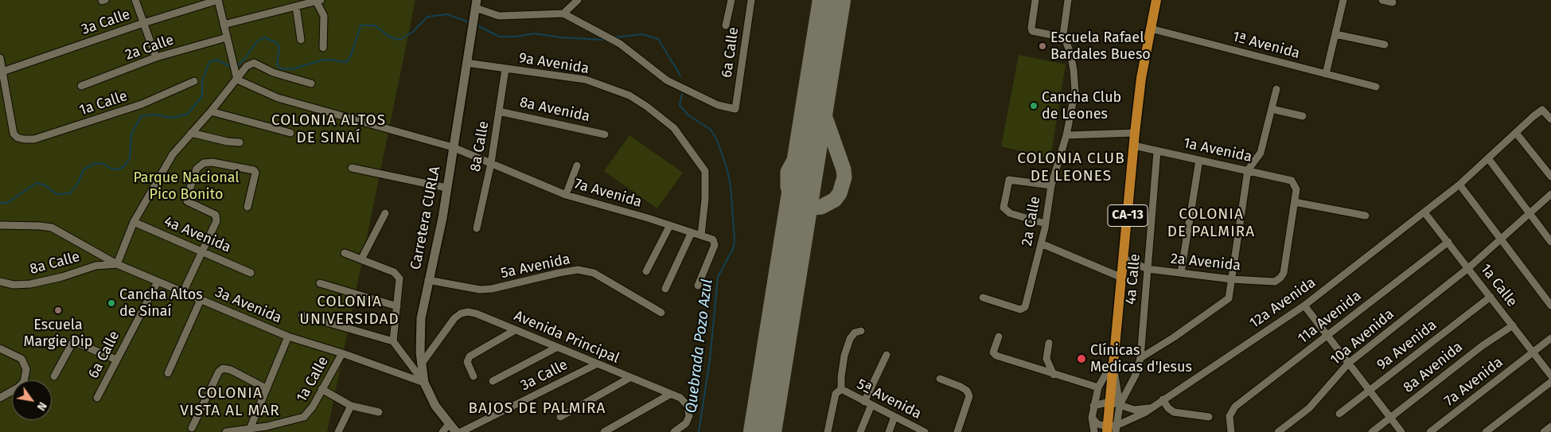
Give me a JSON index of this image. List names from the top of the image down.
{
  "streets": {
    "main road": ["CA-13", "Carretera CURLA"],
    "street": [
      "3a Calle",
      "1ª Avenida",
      "2a Calle",
      "6a Calle",
      "9a Avenida",
      "1a Calle",
      "8a Avenida",
      "8a Calle",
      "1a Avenida",
      "7a Avenida",
      "4a Avenida",
      "2a Avenida",
      "5a Avenida",
      "4a Calle",
      "12a Avenida",
      "3a Avenida",
      "11a Avenida",
      "Avenida Principal",
      "10a Avenida",
      "5ª Avenida"
    ]
  },
  "crossings": [
    ["3a Calle", "1a Calle"],
    ["3a Calle", "Avenida Principal"],
    ["1ª Avenida", "CA-13"],
    ["6a Calle", "3a Avenida"],
    ["9a Avenida", "1a Calle"],
    ["9a Avenida", "8a Calle"],
    ["9a Avenida", "7a Avenida"],
    ["9a Avenida", "Carretera CURLA"],
    ["1a Calle", "8a Avenida"],
    ["1a Calle", "7a Avenida"],
    ["1a Calle", "12a Avenida"],
    ["1a Calle", "3a Avenida"],
    ["1a Calle", "11a Avenida"],
    ["1a Calle", "10a Avenida"],
    ["8a Avenida", "8a Calle"],
    ["8a Calle", "7a Avenida"],
    ["8a Calle", "3a Avenida"],
    ["1a Avenida", "CA-13"],
    ["1a Avenida", "2a Avenida"],
    ["1a Avenida", "4a Calle"],
    ["7a Avenida", "Carretera CURLA"],
    ["CA-13", "2a Avenida"],
    ["CA-13", "4a Calle"],
    ["CA-13", "12a Avenida"],
    ["Carretera CURLA", "5a Avenida"],
    ["Carretera CURLA", "3a Avenida"],
    ["Carretera CURLA", "Avenida Principal"],
    ["2a Avenida", "4a Calle"],
    ["4a Calle", "12a Avenida"]
  ],
  "districts": [
    "COLONIA ALTOS DE SINAÍ",
    "COLONIA CLUB DE LEONES",
    "COLONIA DE PALMIRA",
    "COLONIA UNIVERSIDAD",
    "COLONIA VISTA AL MAR",
    "BAJOS DE PALMIRA"
  ],
  "water": ["Quebrada Pozo Azul"],
  "parks": ["Parque Nacional Pico Bonito"],
  "places": [
    "Escuela Rafael Bardales Bueso",
    "Cancha Club de Leones",
    "Cancha Altos de Sinaí",
    "Escuela Margie Dip",
    "Clínicas Medicas d'Jesus"
  ],
  "north": "bottom right"
}
